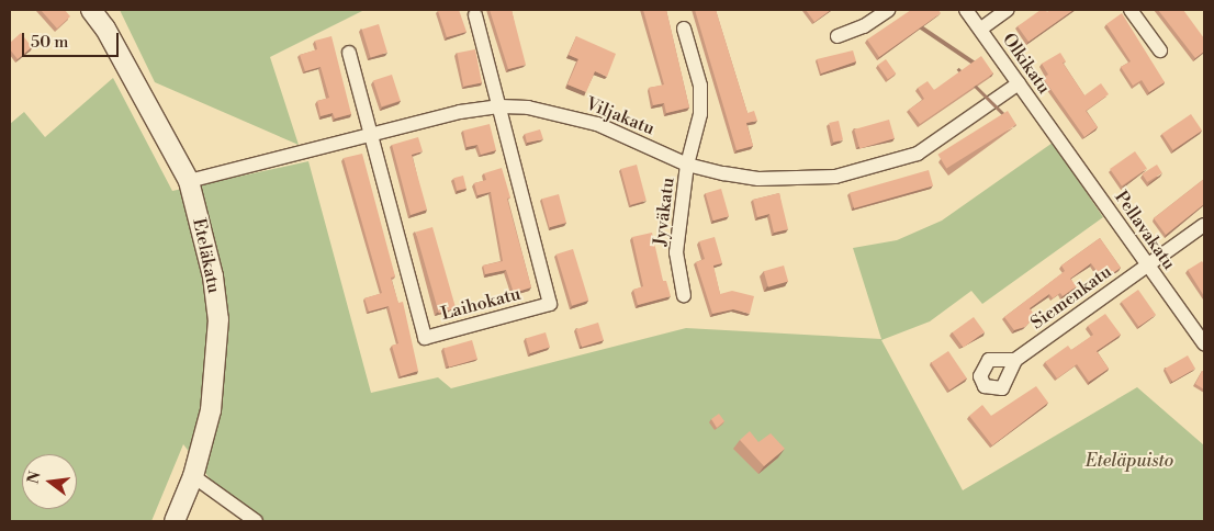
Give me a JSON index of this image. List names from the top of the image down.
{
  "streets": {
    "main road": ["Eteläkatu"],
    "street": [
      "Olkikatu",
      "Viljakatu",
      "Jyväkatu",
      "Pellavakatu",
      "Siemenkatu",
      "Laihokatu"
    ]
  },
  "crossings": [
    ["Olkikatu", "Viljakatu"],
    ["Olkikatu", "Pellavakatu"],
    ["Viljakatu", "Jyväkatu"],
    ["Viljakatu", "Eteläkatu"],
    ["Viljakatu", "Laihokatu"],
    ["Pellavakatu", "Siemenkatu"]
  ],
  "parks": ["Eteläpuisto"],
  "scale_bar": "50 m",
  "north": "left"
}
